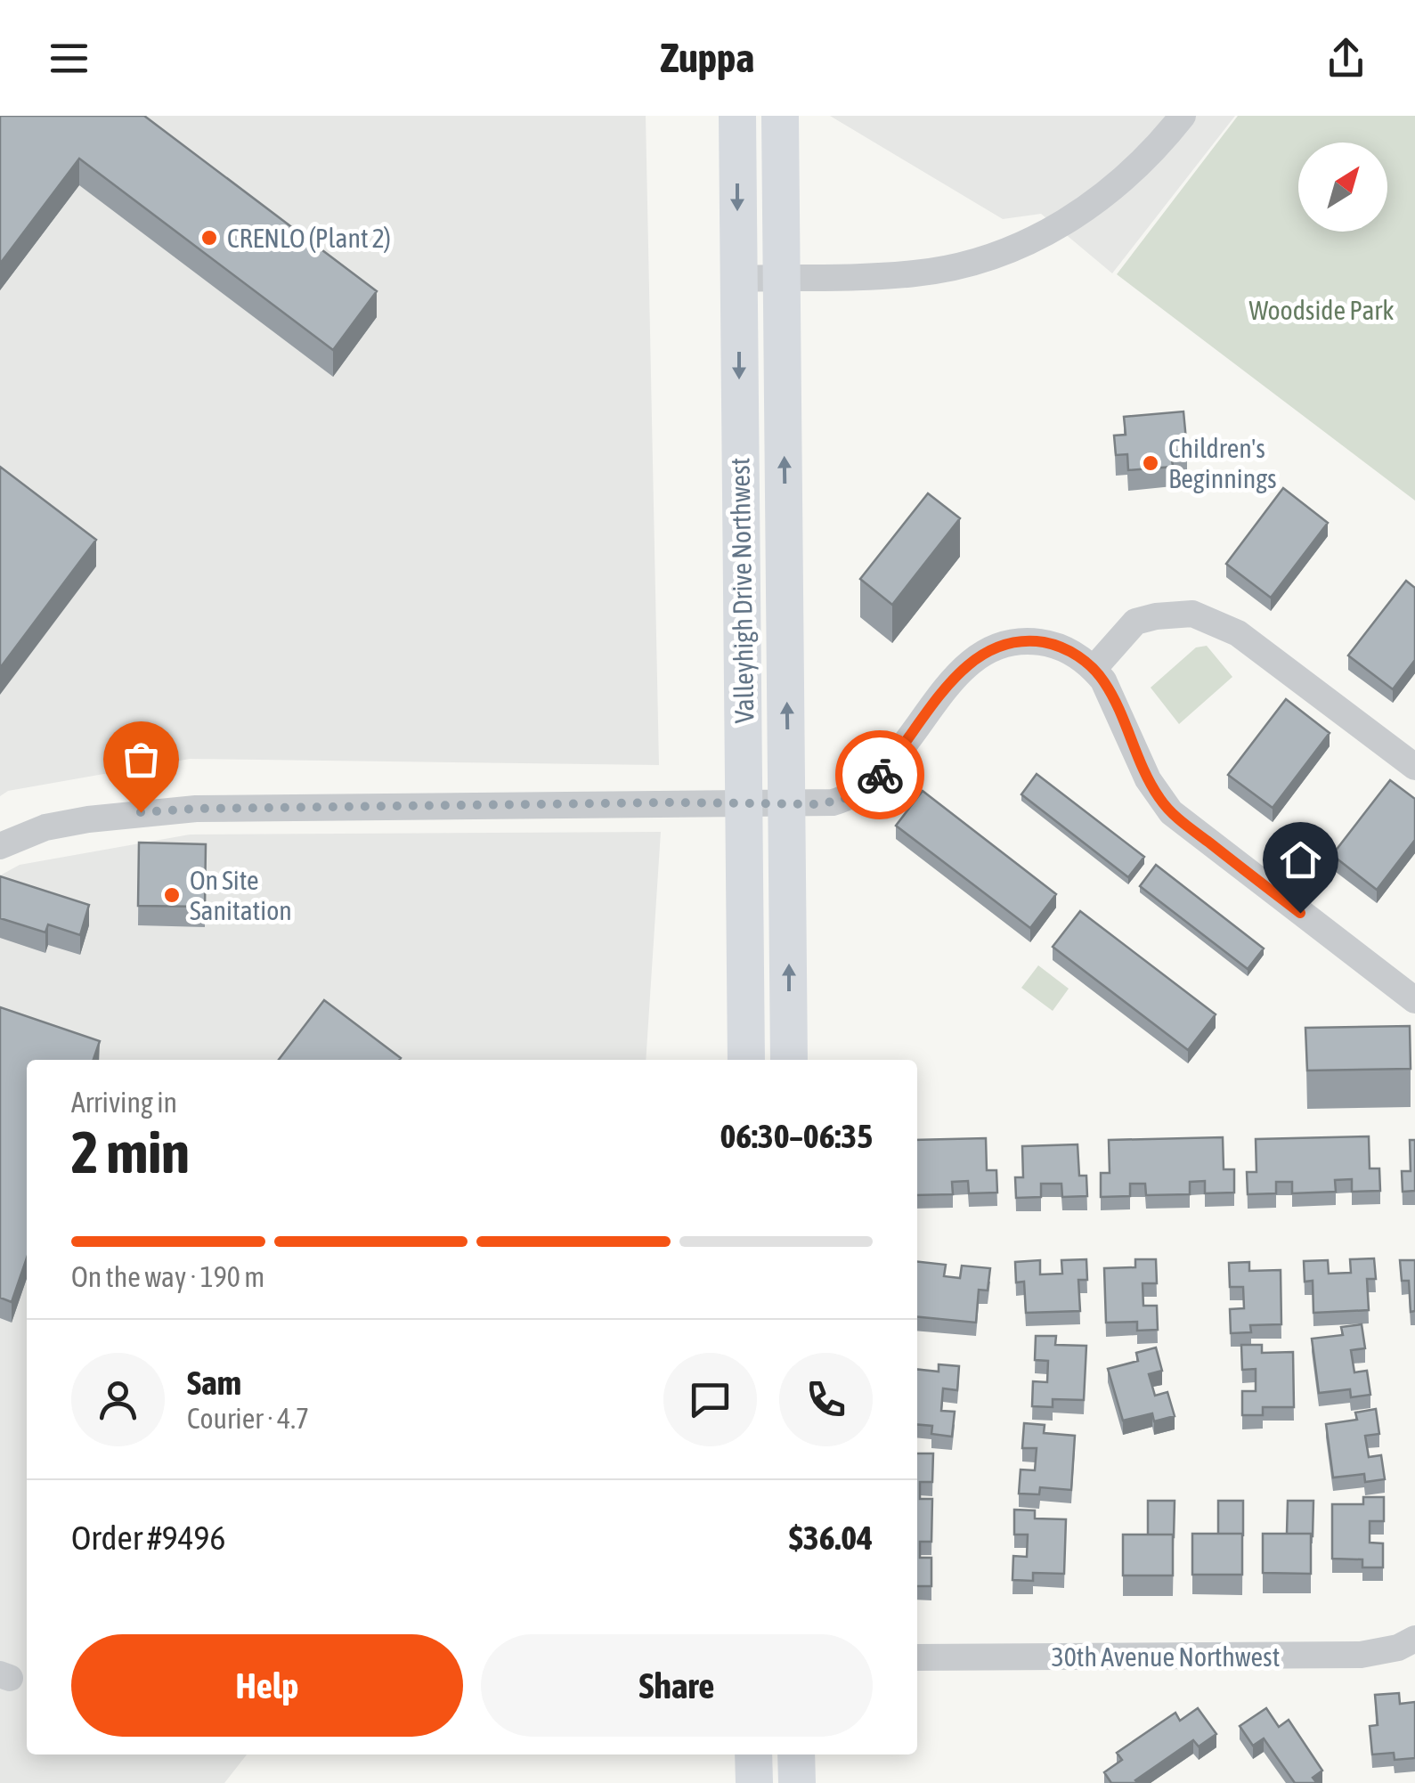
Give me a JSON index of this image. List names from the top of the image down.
{
  "streets": {
    "main road": ["Valleyhigh Drive Northwest"],
    "street": ["30th Avenue Northwest"]
  },
  "parks": ["Woodside Park"],
  "places": ["CRENLO (Plant 2)", "Children's Beginnings", "On Site Sanitation"],
  "north": "top right",
  "page": {
    "header": "Zuppa",
    "heading": ["2 min", "Arriving in", "06:30–06:35"],
    "panel": [
      "Sam",
      "Courier · 4.7",
      "Order #9496",
      "$36.04"
    ],
    "bar": "On the way · 190 m",
    "buttons": ["Help", "Share"]
  }
}
